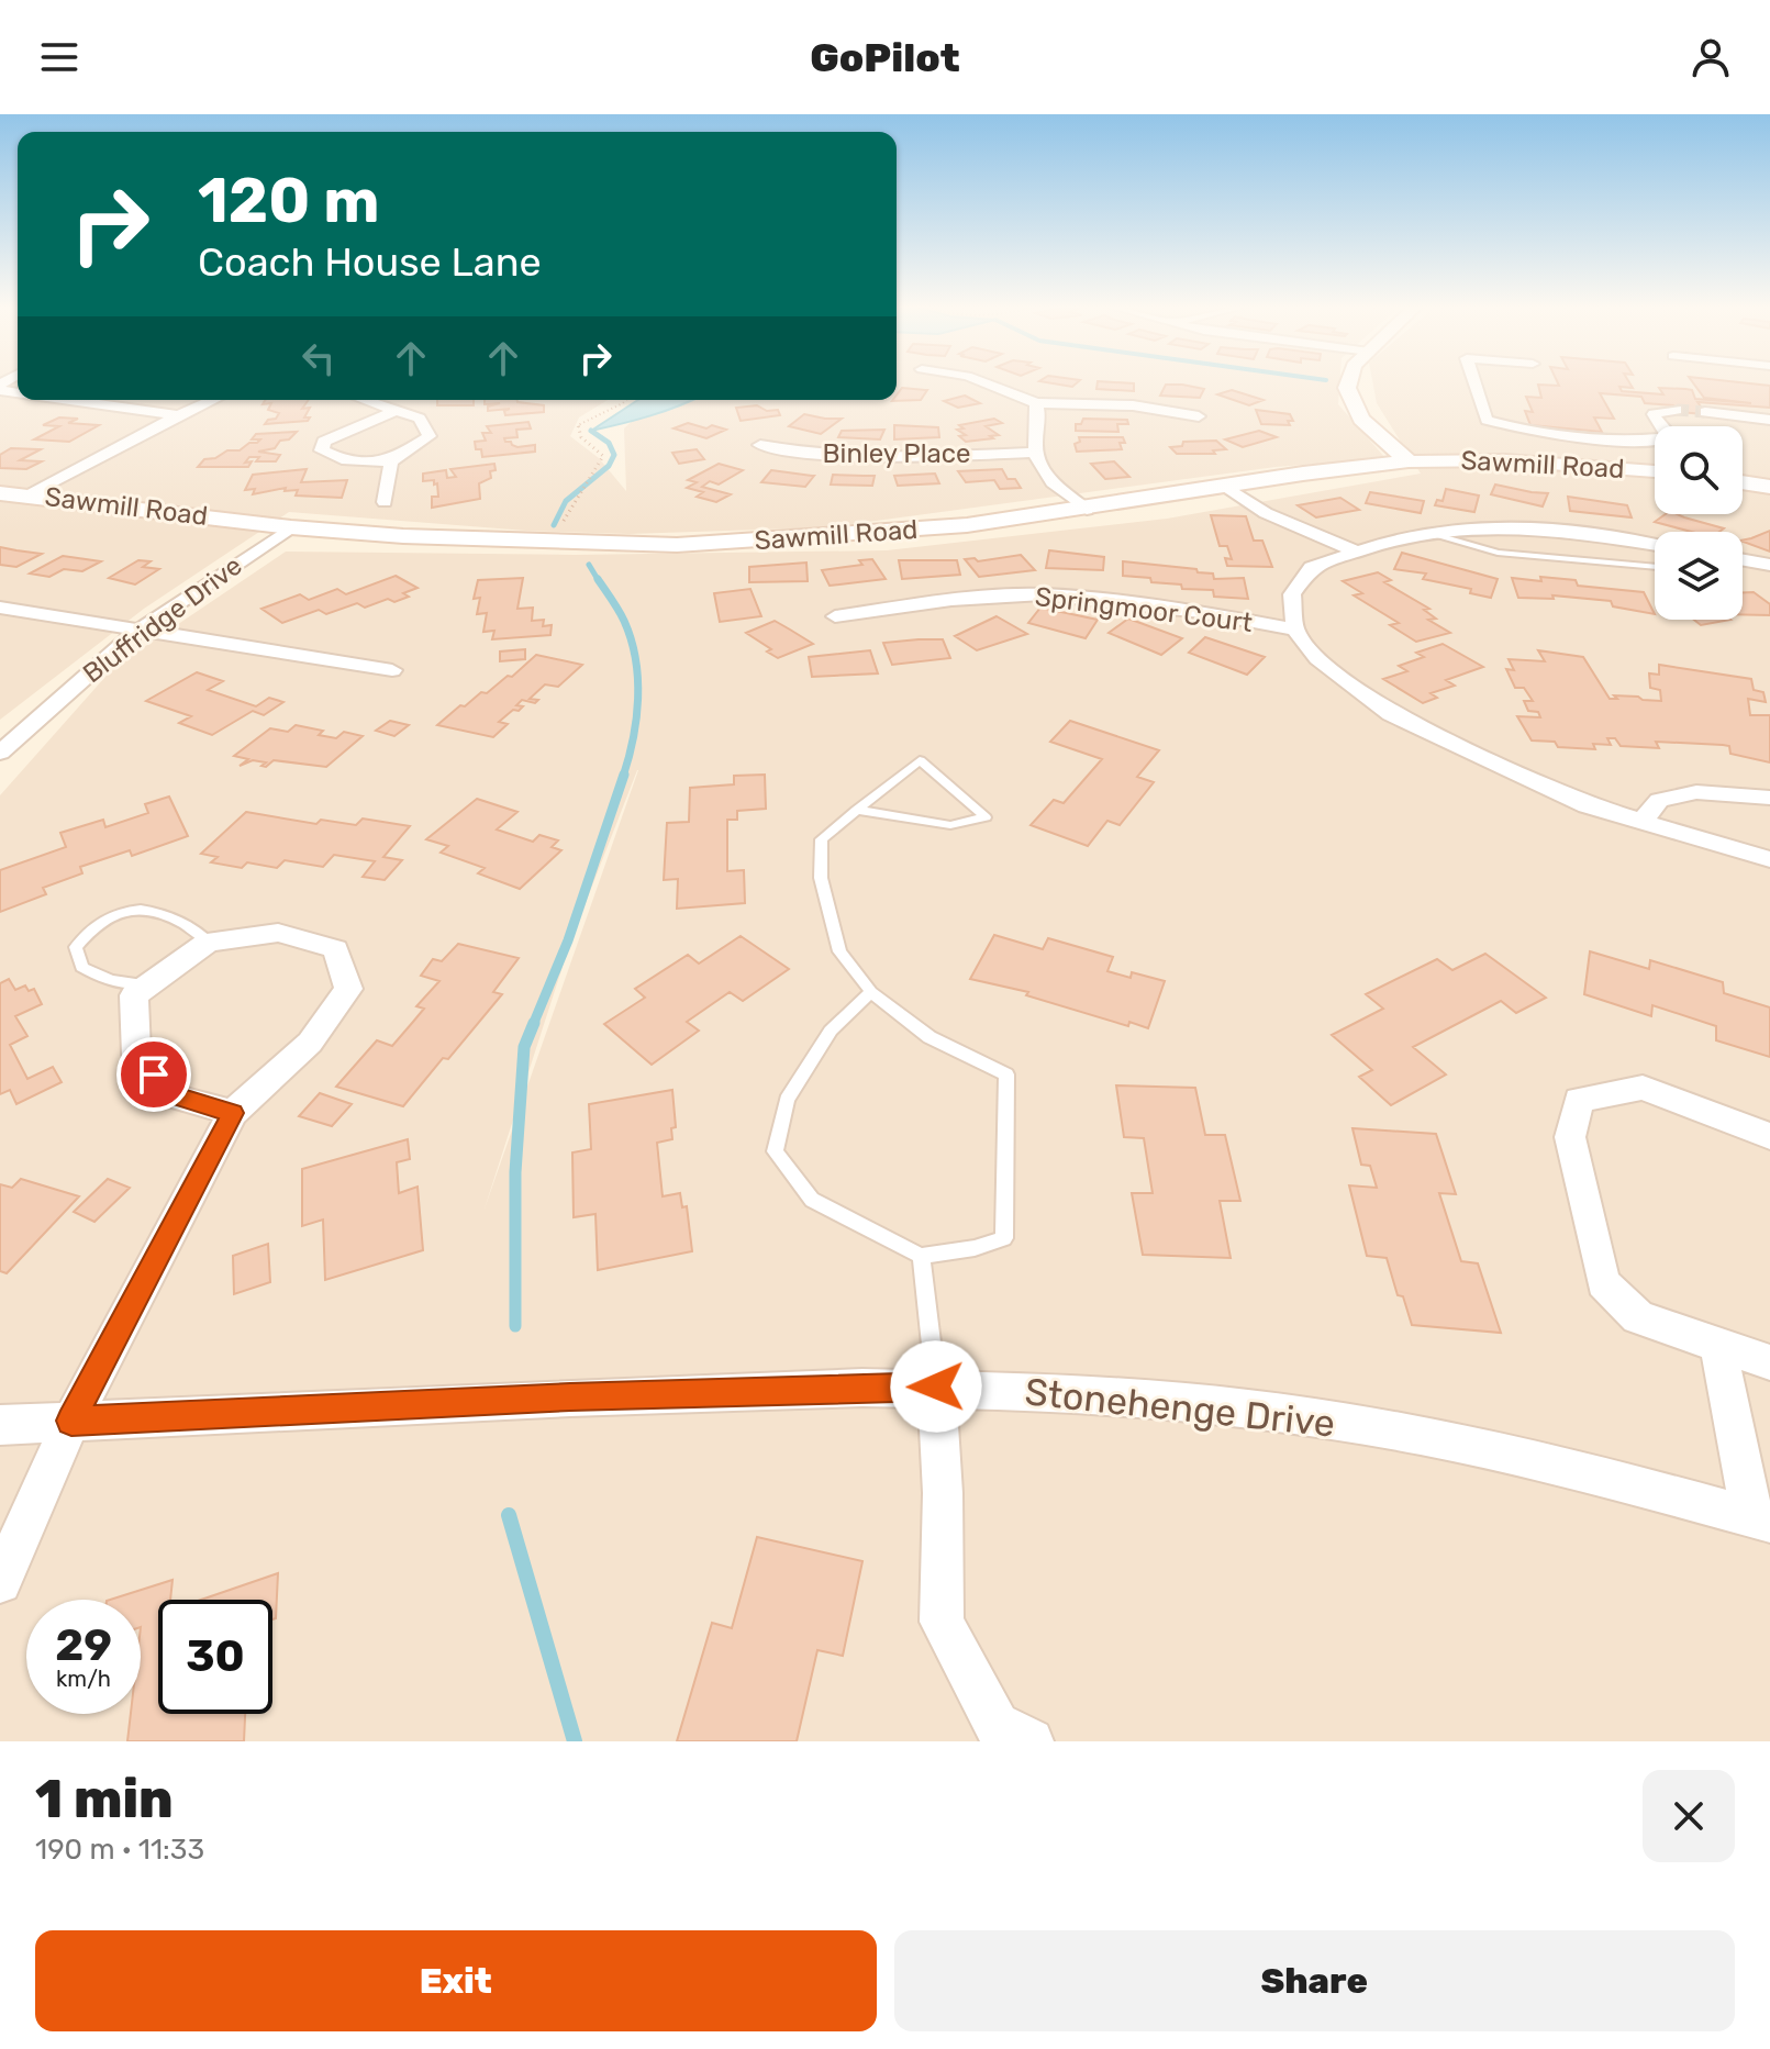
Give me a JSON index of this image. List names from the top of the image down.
{
  "streets": {
    "street": [
      "Binley Place",
      "Sawmill Road",
      "Springmoor Court",
      "Bluffridge Drive",
      "Stonehenge Drive"
    ]
  },
  "crossings": [
    ["Sawmill Road", "Bluffridge Drive"]
  ],
  "page": {
    "header": "GoPilot",
    "turn": ["120 m", "Coach House Lane"],
    "speed": "29 km/h",
    "limit": "30",
    "heading": ["1 min", "190 m · 11:33"],
    "buttons": ["Exit", "Share"]
  }
}
